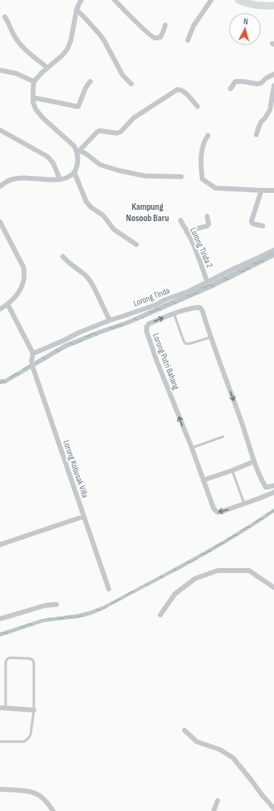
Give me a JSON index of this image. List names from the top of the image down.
{
  "streets": {
    "street": [
      "Lorong Tinda 2",
      "Lorong Tinda",
      "Lorong Putri Bahang",
      "Lorong Kobusak Villa"
    ]
  },
  "crossings": [
    ["Lorong Tinda 2", "Lorong Tinda"],
    ["Lorong Tinda", "Lorong Kobusak Villa"]
  ],
  "districts": ["Kampung Nosoob Baru"],
  "north": "top"
}
